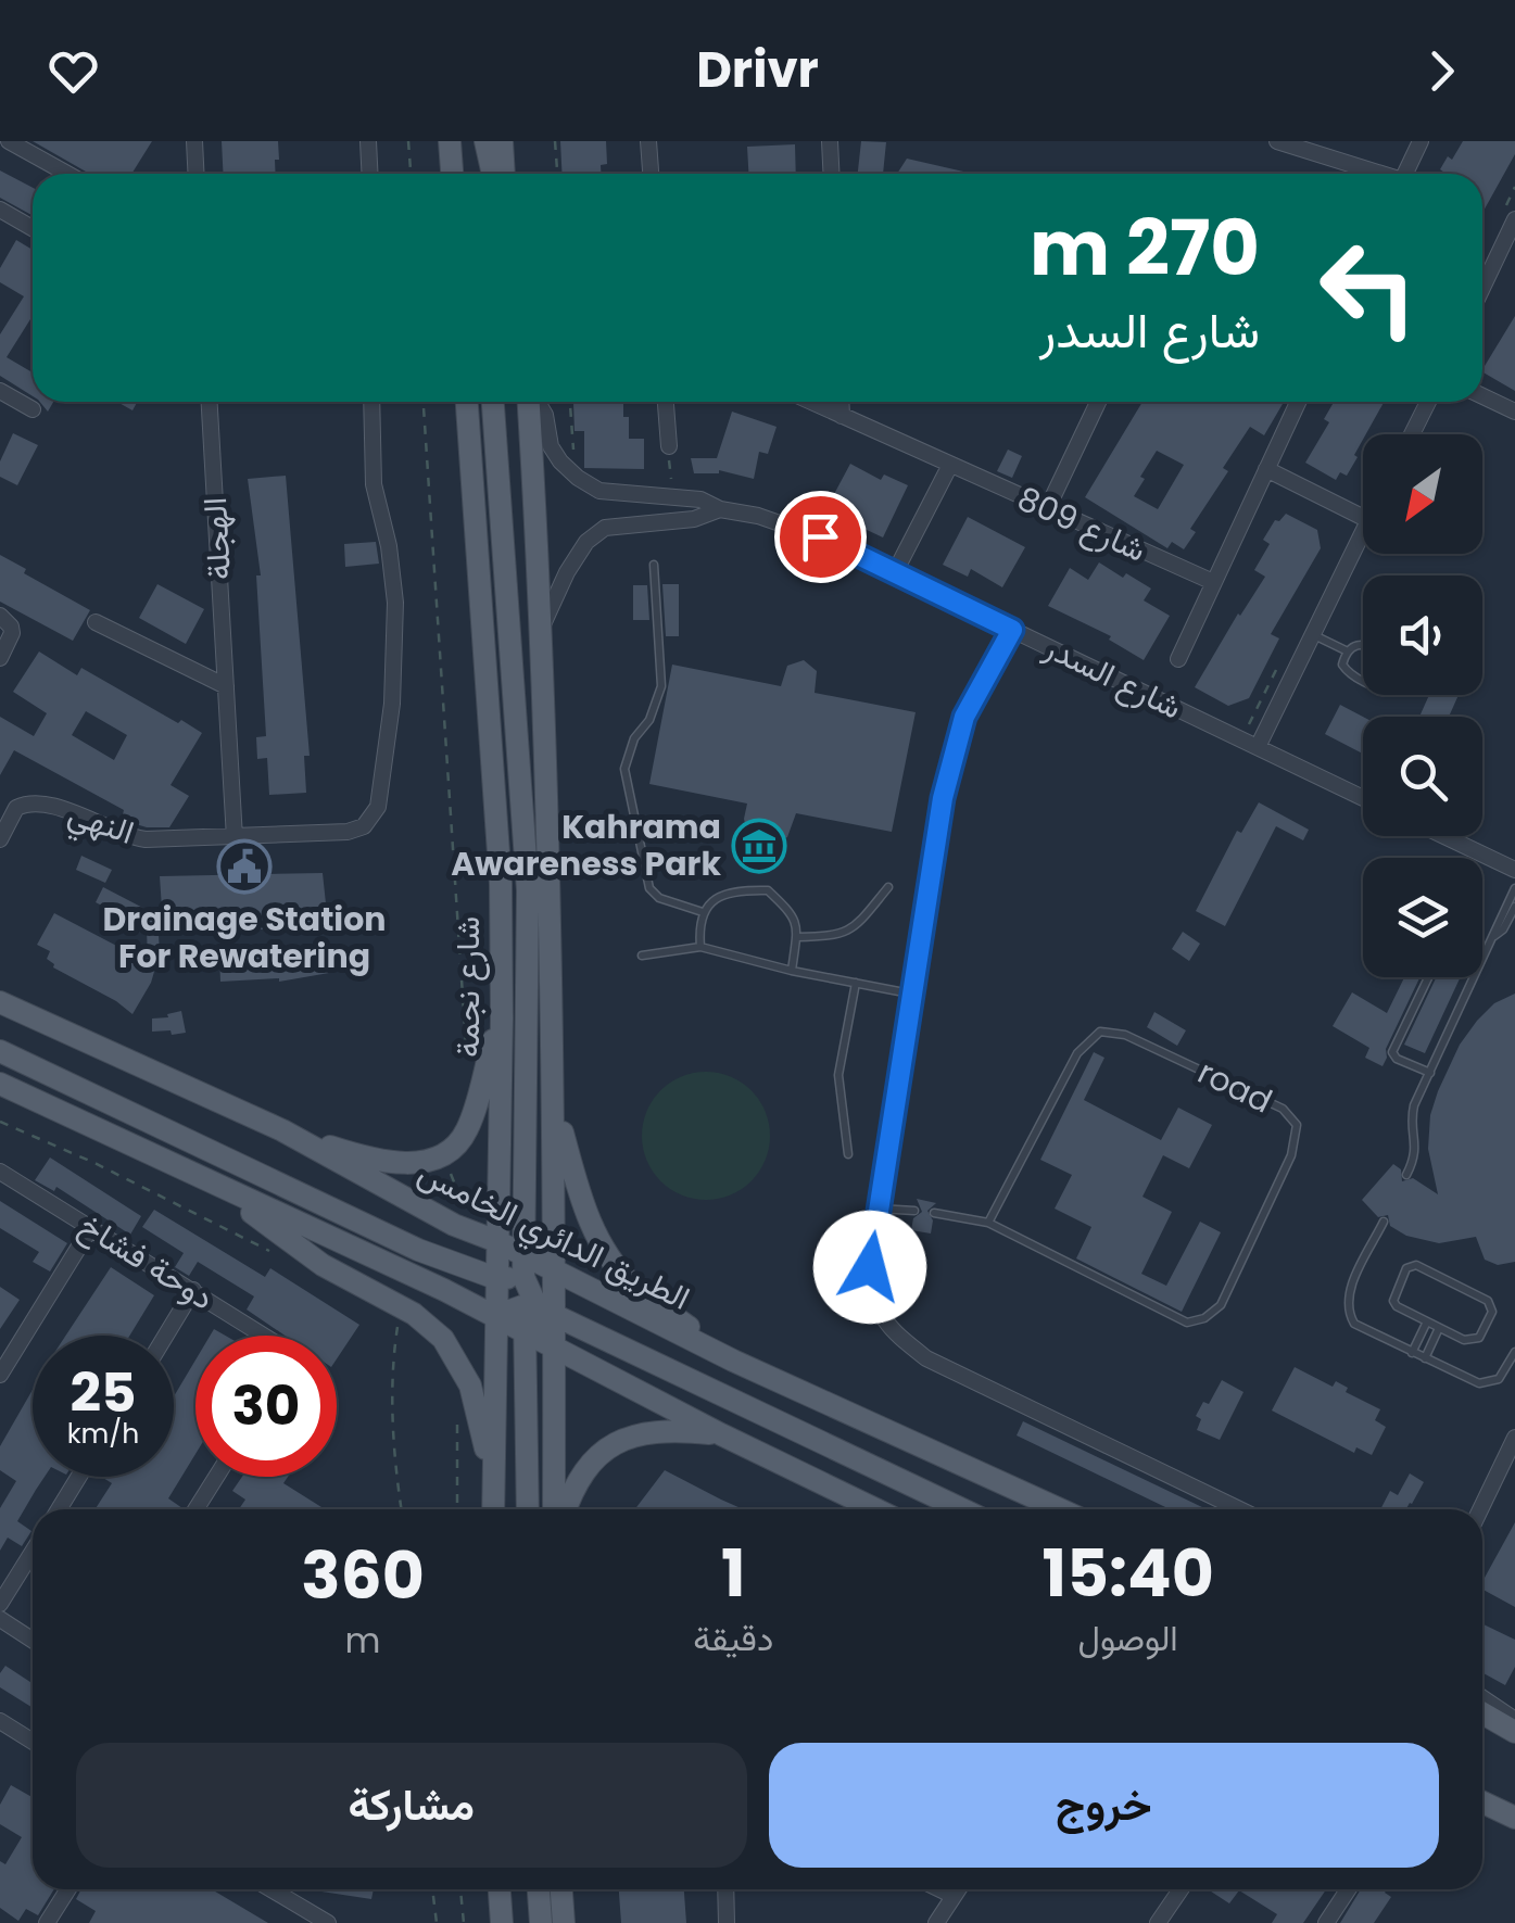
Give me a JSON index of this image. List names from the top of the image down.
{
  "streets": {
    "main road": ["شارع نجمة", "الطريق الدائري الخامس"],
    "street": [
      "شارع 809",
      "الهجلة",
      "شارع السدر",
      "النهي",
      "دوحة فشاخ"
    ],
    "lane": ["road"]
  },
  "crossings": [
    ["الهجلة", "النهي"],
    ["شارع نجمة", "الطريق الدائري الخامس"]
  ],
  "places": {
    "museum": ["Kahrama Awareness Park"],
    "public building": ["Drainage Station For Rewatering"]
  },
  "north": "bottom left",
  "page": {
    "header": "Drivr",
    "turn": ["270 m", "شارع السدر"],
    "speed": "25 km/h",
    "limit": "30",
    "eta": [
      "15:40",
      "الوصول",
      "1",
      "دقيقة",
      "360",
      "m"
    ],
    "buttons": ["خروج", "مشاركة"]
  }
}
